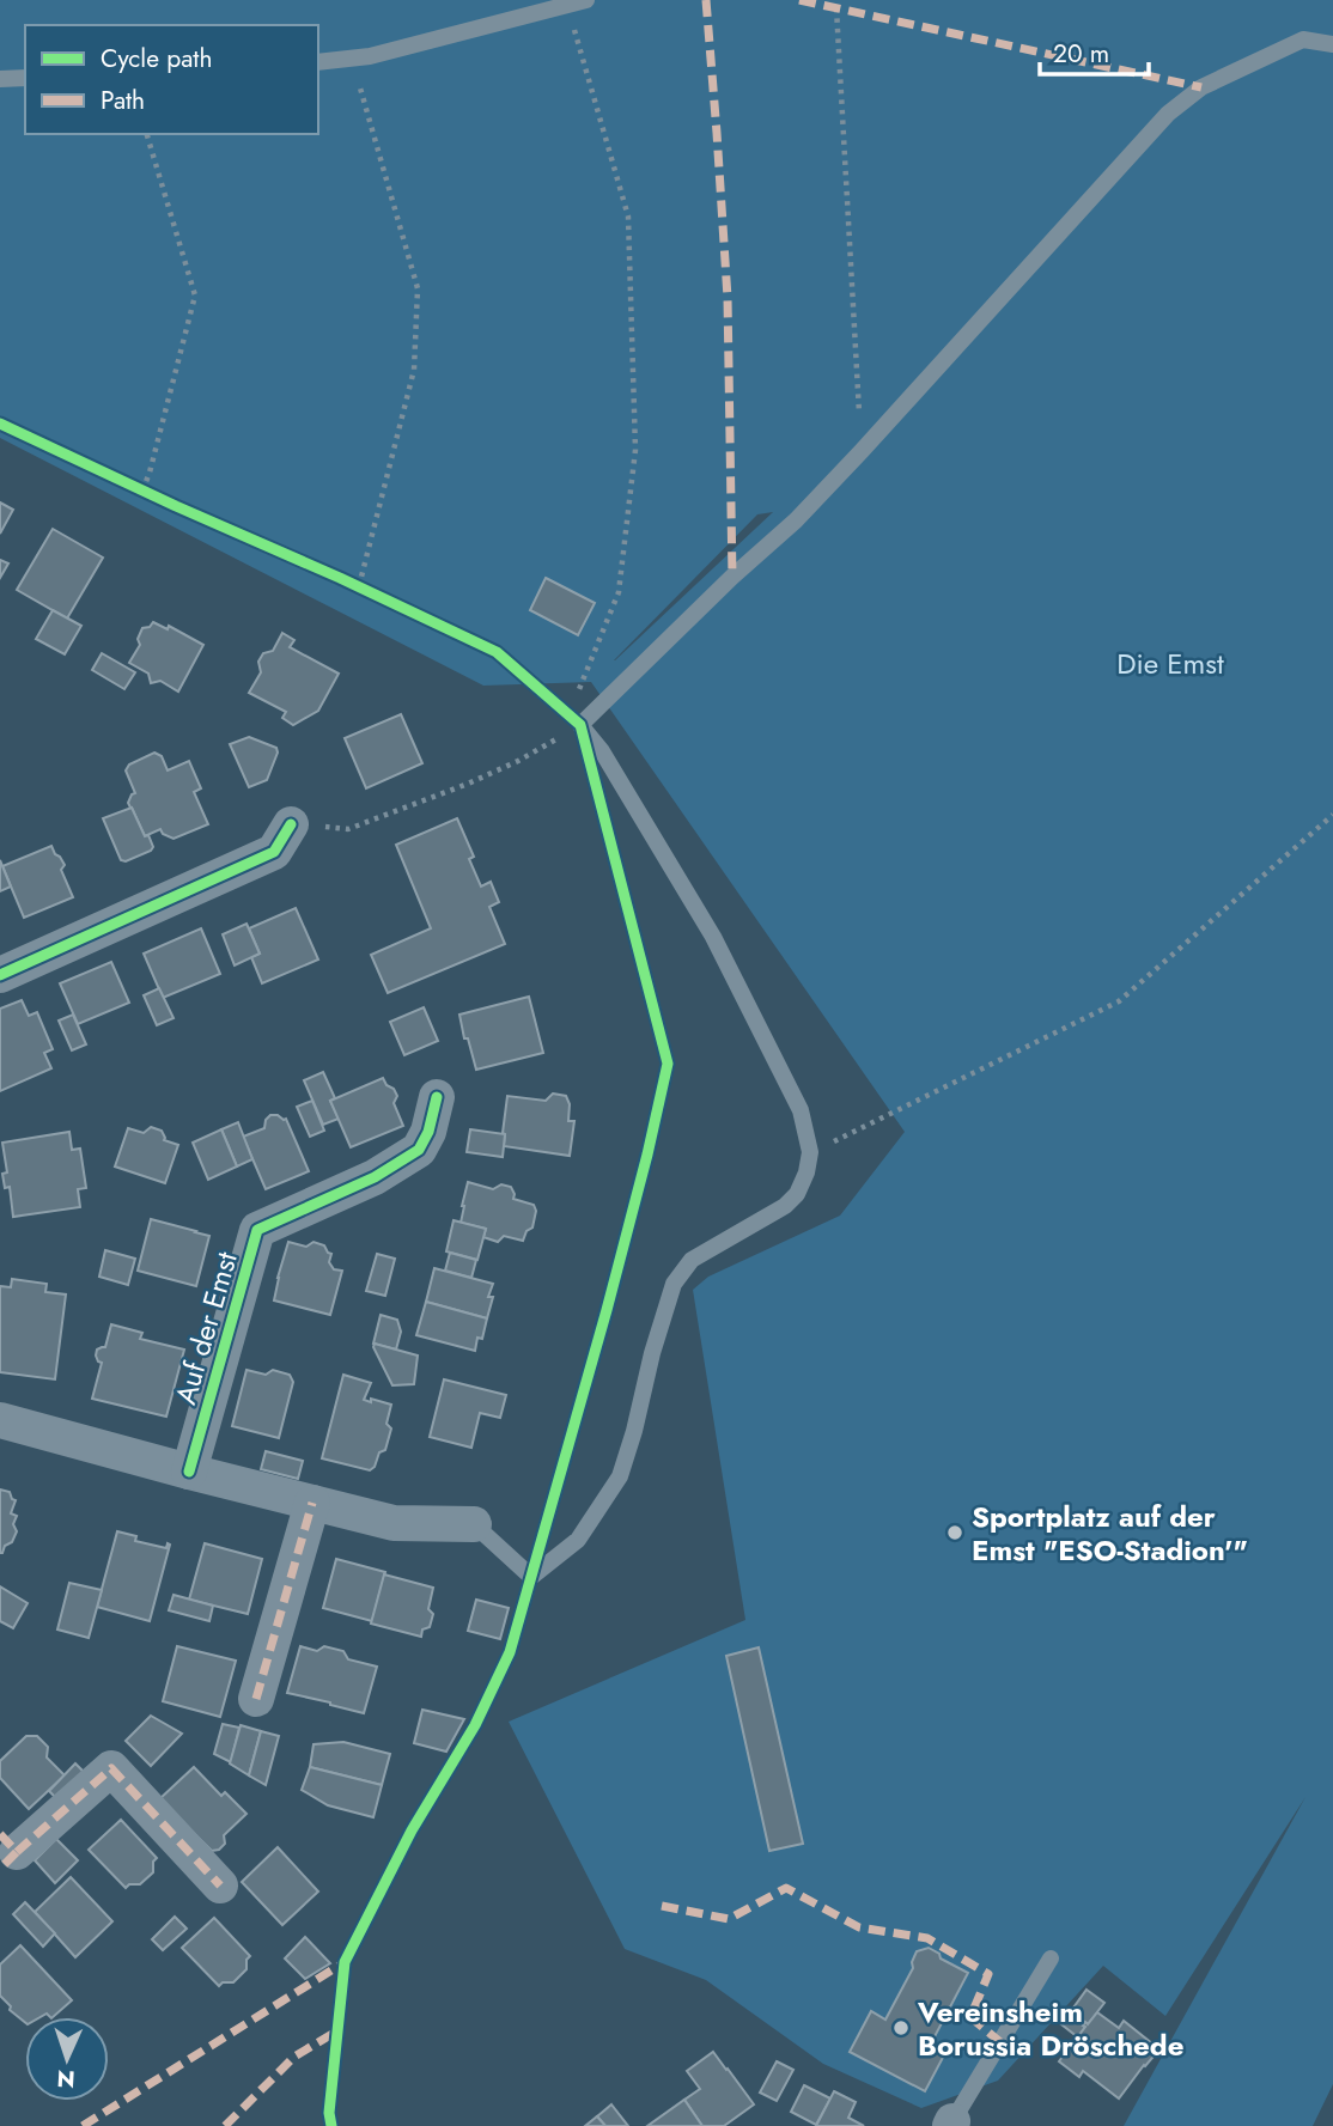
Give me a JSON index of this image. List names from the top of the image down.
{
  "streets": {
    "street": ["Auf der Emst"]
  },
  "parks": ["Die Emst"],
  "places": ["Sportplatz auf der Emst \"ESO-Stadion'\"", "Vereinsheim Borussia Dröschede"],
  "legend": ["Cycle path", "Path"],
  "scale_bar": "20 m",
  "north": "bottom"
}
